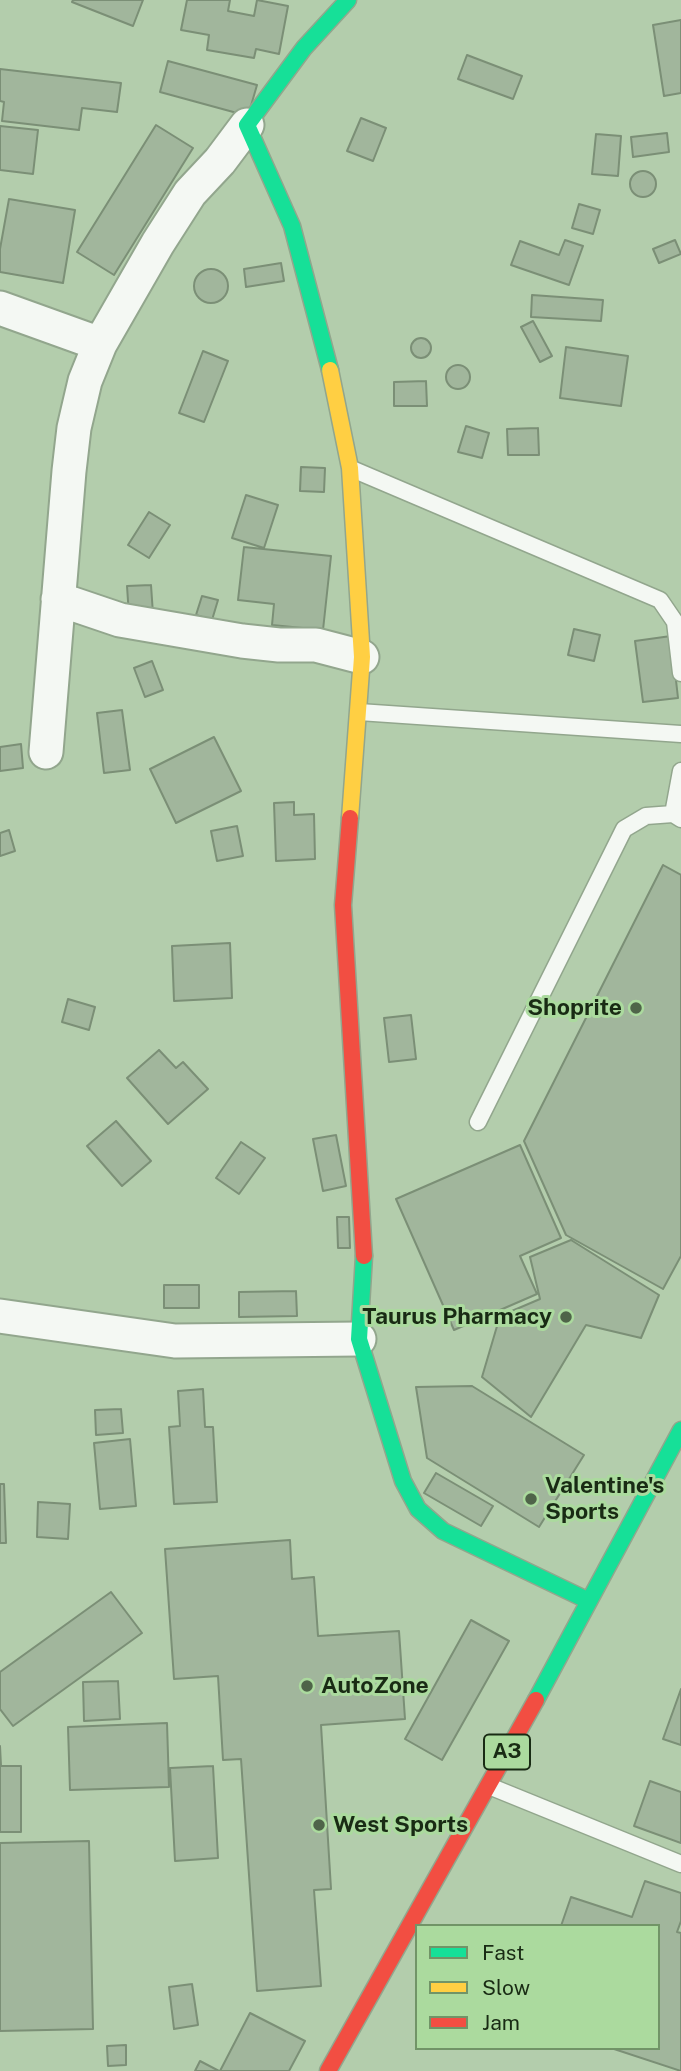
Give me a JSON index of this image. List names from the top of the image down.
{
  "streets": {
    "main road": ["A3"]
  },
  "places": [
    "Shoprite",
    "Taurus Pharmacy",
    "Valentine's Sports",
    "AutoZone",
    "West Sports"
  ],
  "legend": ["Fast", "Slow", "Jam"]
}
